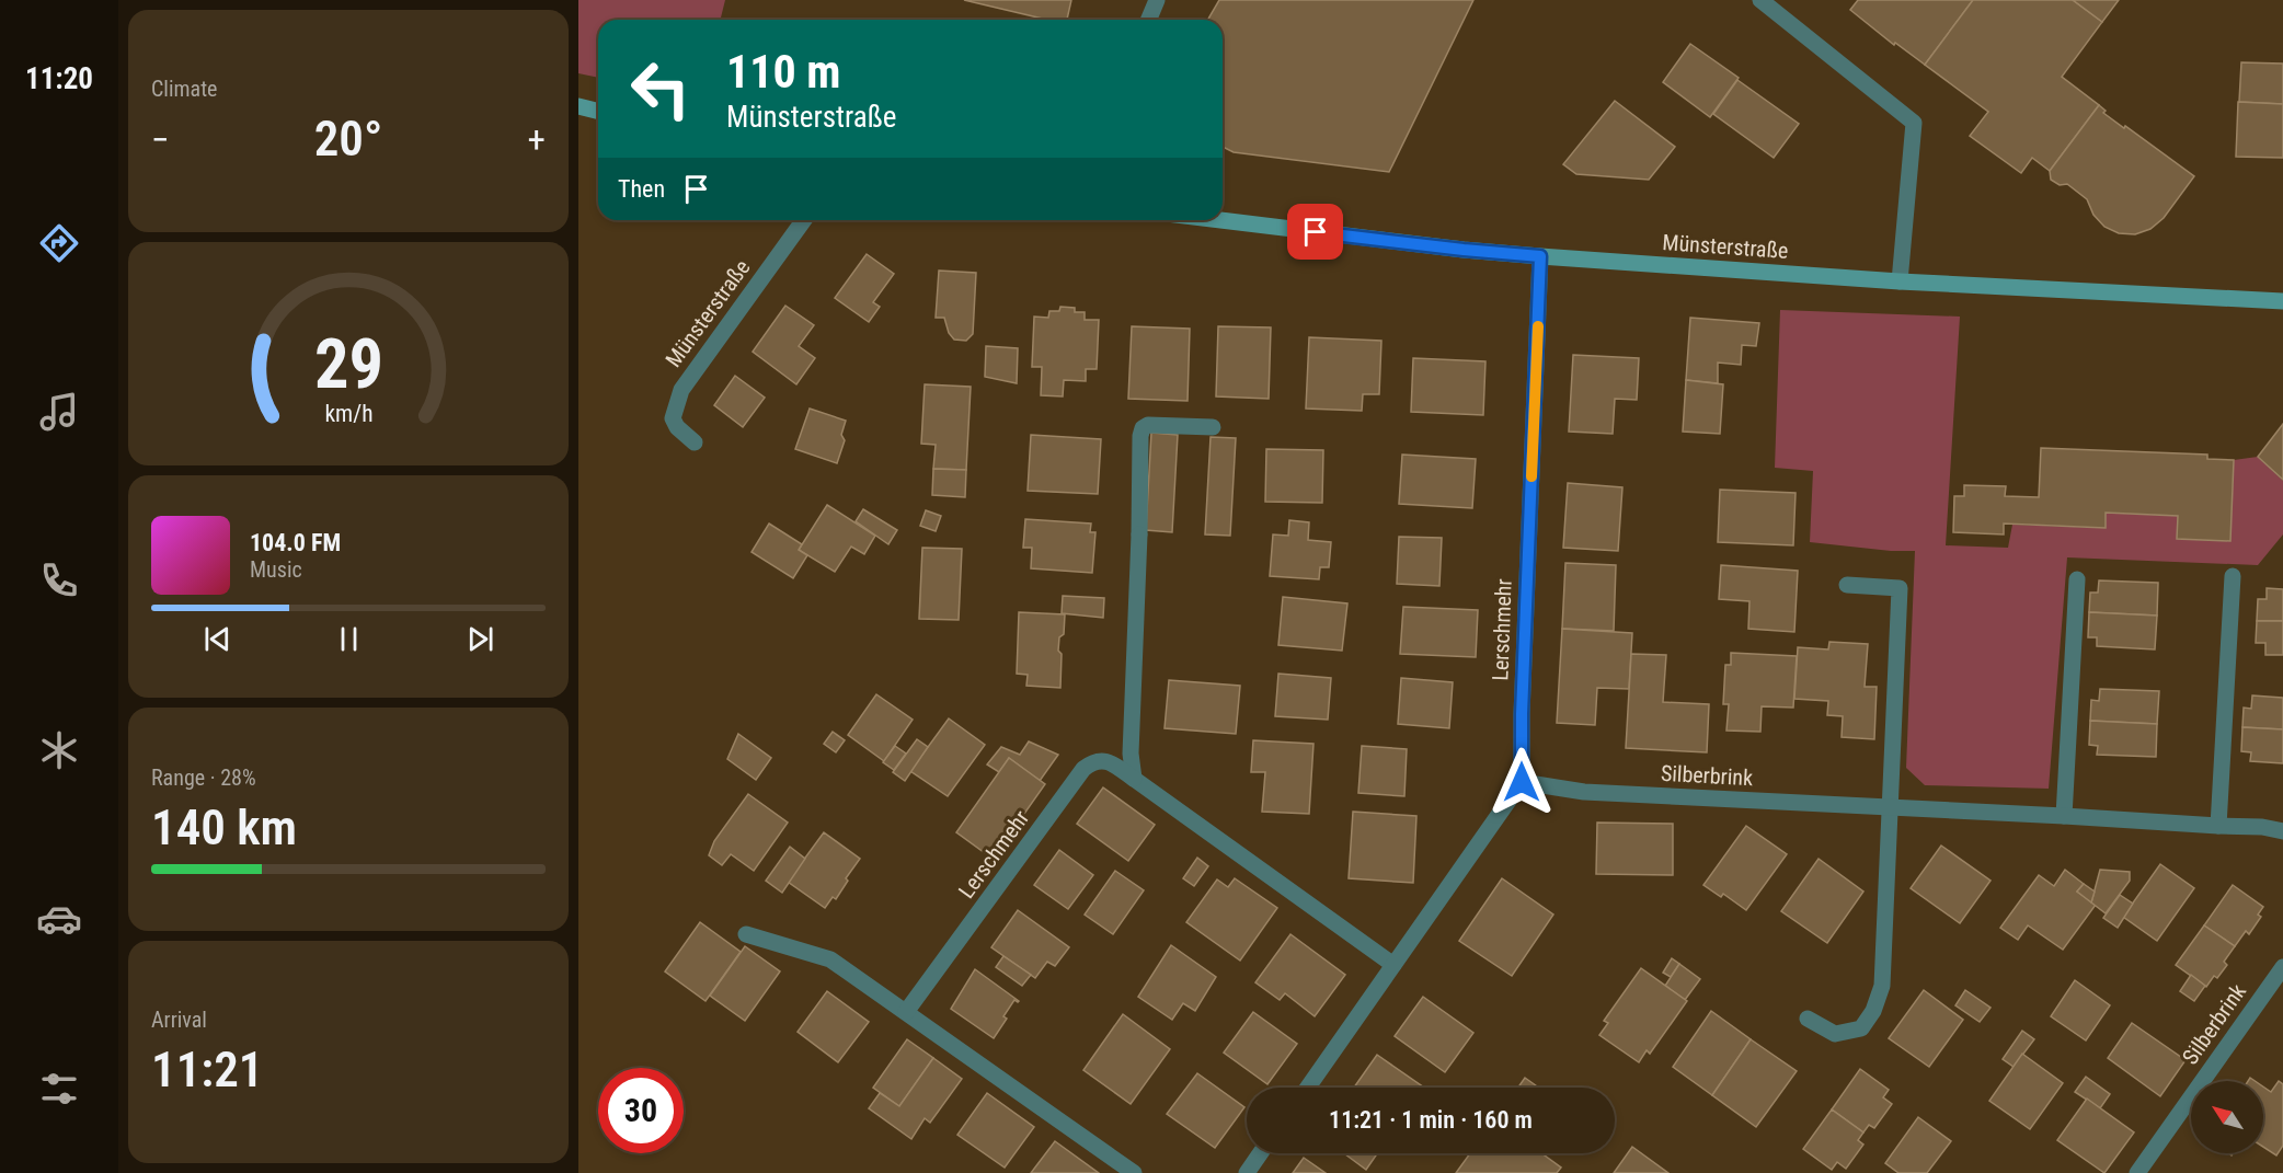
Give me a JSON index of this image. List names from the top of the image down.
{
  "streets": {
    "street": ["Münsterstraße", "Lerschmehr", "Silberbrink"]
  },
  "crossings": [
    ["Münsterstraße", "Lerschmehr"],
    ["Lerschmehr", "Silberbrink"]
  ],
  "north": "top left",
  "page": {
    "tabs": "11:20",
    "tile": [
      "Climate",
      ["Range · 28%", "140 km"],
      ["Arrival", "11:21"]
    ],
    "turn": ["110 m", "Münsterstraße"],
    "heat": ["−", "20°", "+"],
    "then": "Then",
    "song": ["104.0 FM", "Music"],
    "limit": "30",
    "trip": "11:21 · 1 min · 160 m",
    "gauge": ["29", "km/h"]
  }
}
